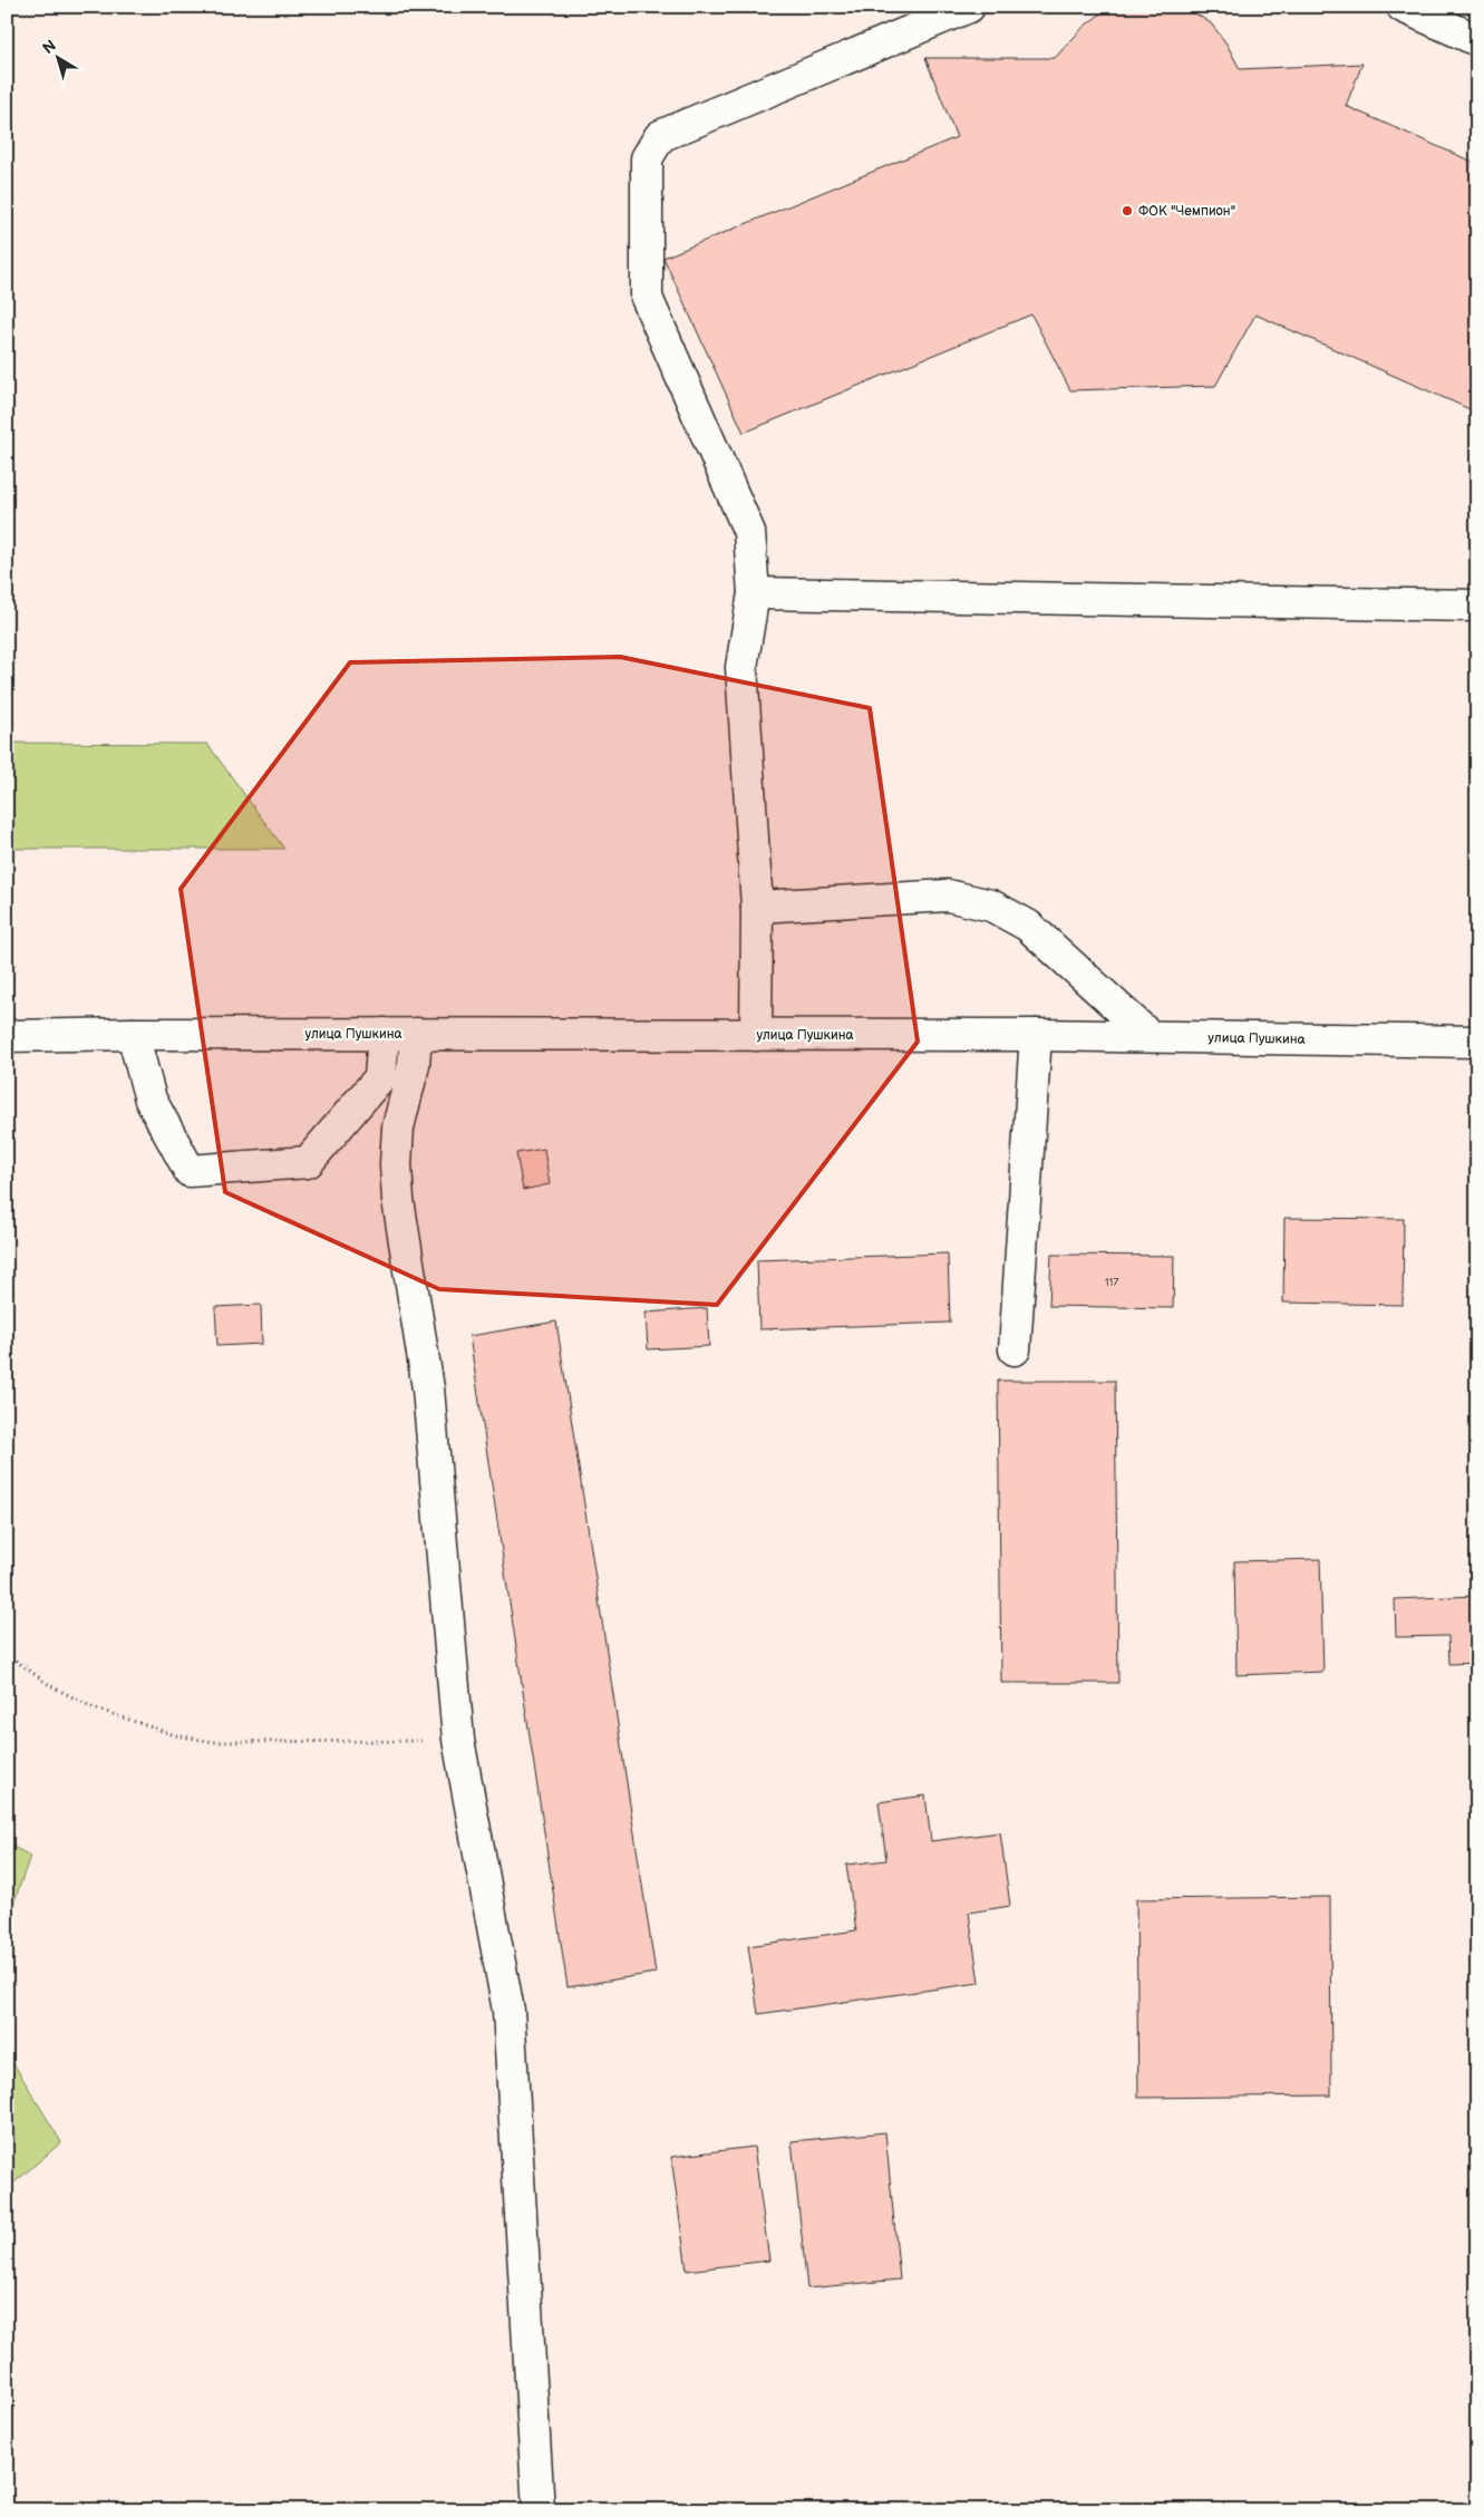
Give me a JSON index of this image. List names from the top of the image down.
{
  "streets": {
    "street": ["улица Пушкина"]
  },
  "places": ["ФОК \"Чемпион\""],
  "house_numbers": ["117"],
  "north": "top left"
}
